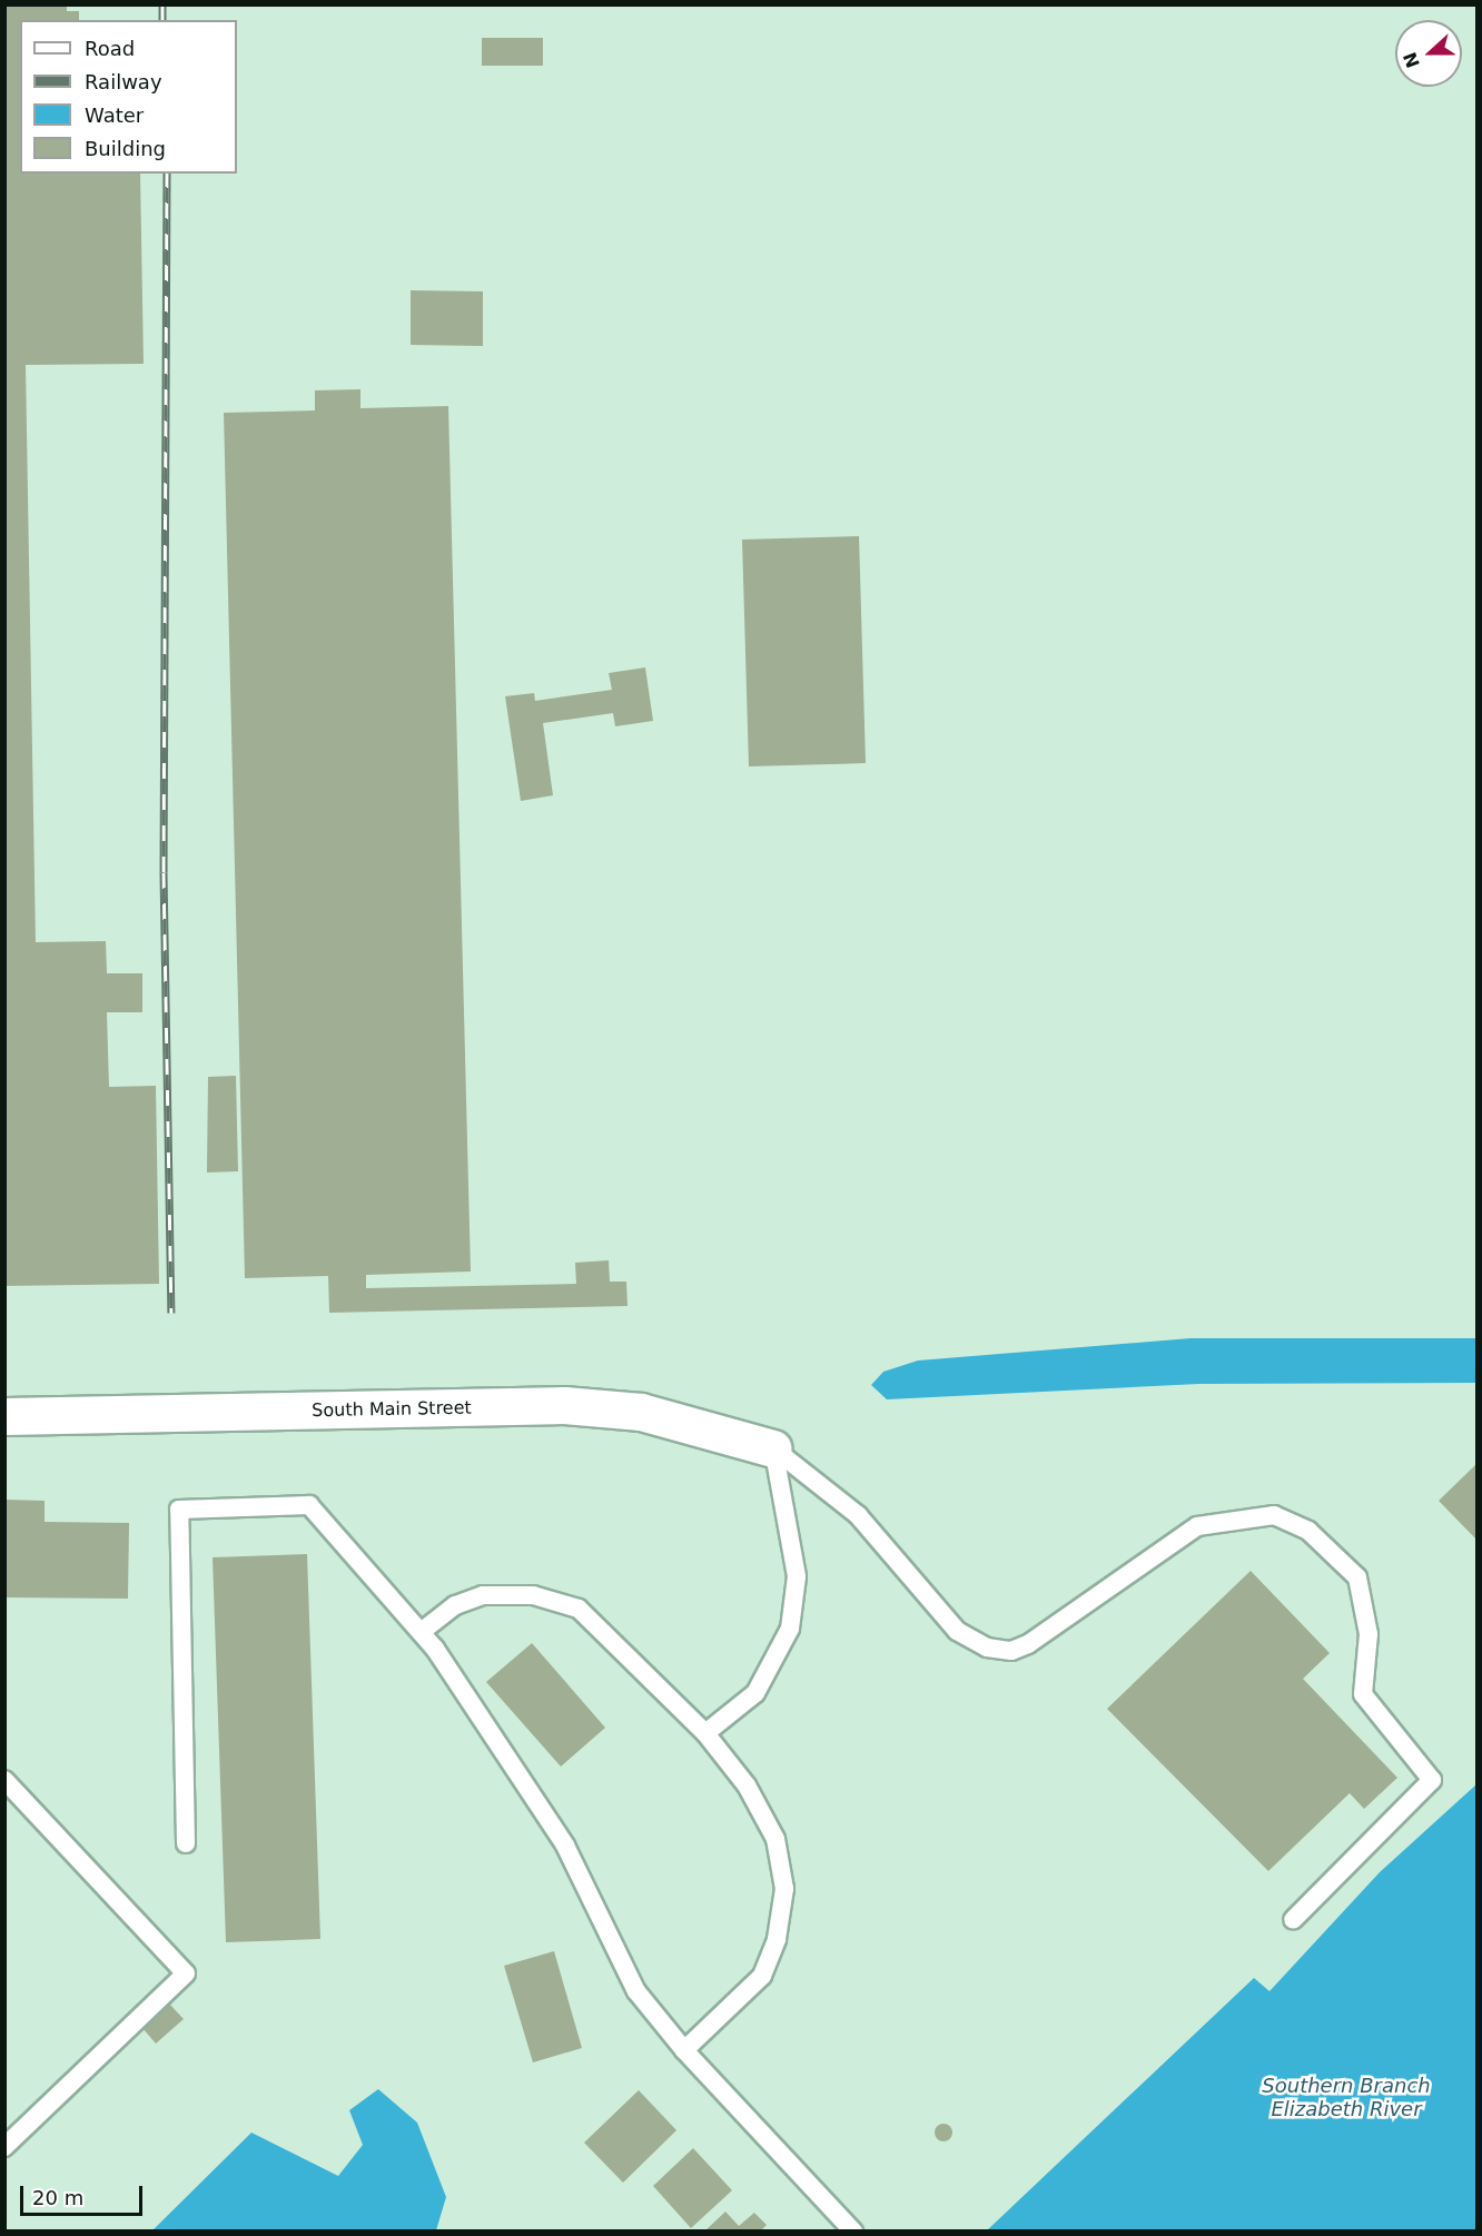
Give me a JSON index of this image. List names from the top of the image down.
{
  "streets": {
    "street": ["South Main Street"]
  },
  "water": ["Southern Branch Elizabeth River"],
  "legend": [
    "Road",
    "Railway",
    "Water",
    "Building"
  ],
  "scale_bar": "20 m",
  "north": "left"
}
